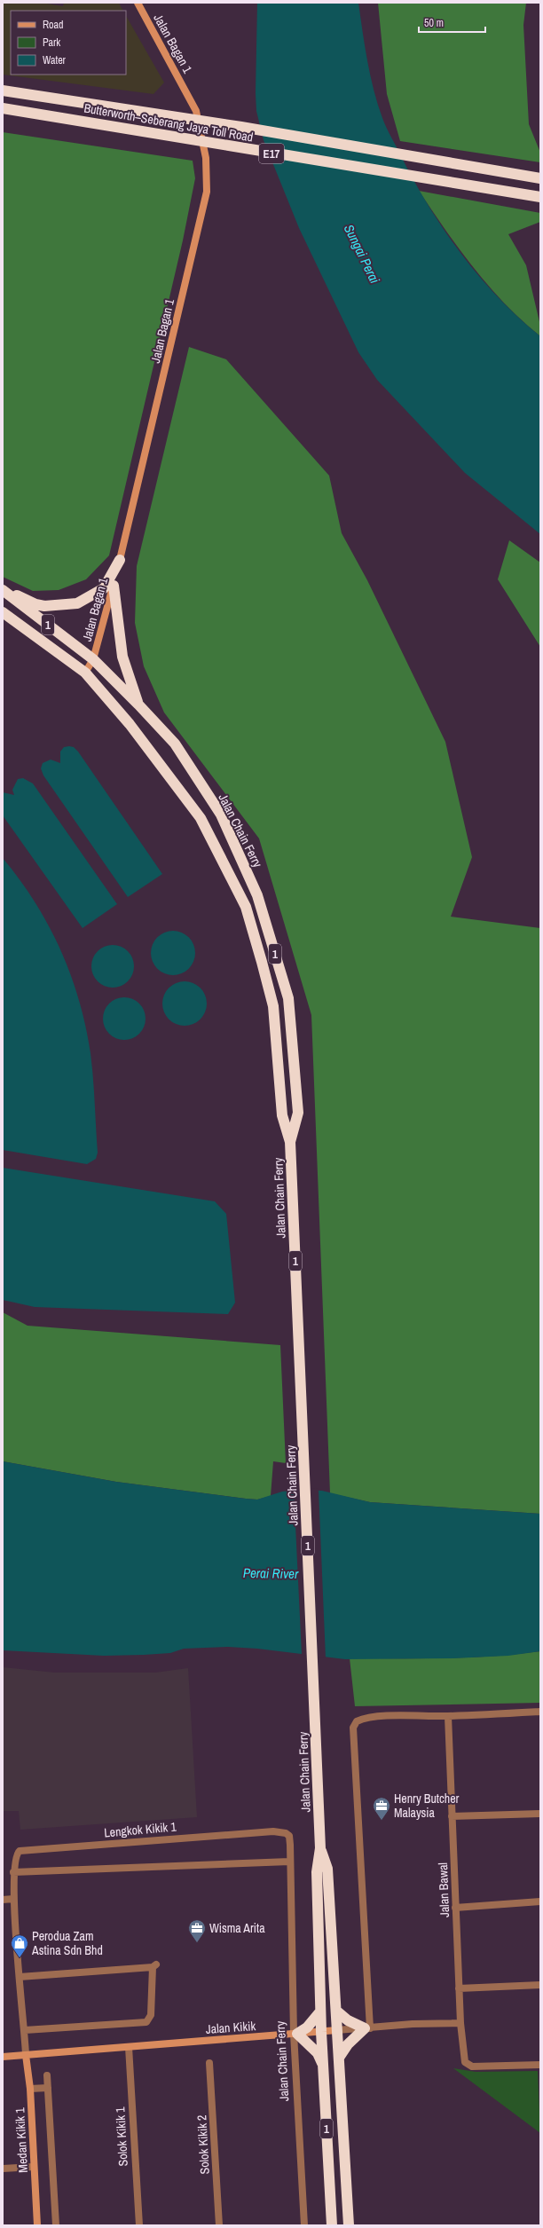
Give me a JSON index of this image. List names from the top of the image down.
{
  "streets": {
    "highway": [
      "Butterworth–Seberang Jaya Toll Road",
      "E17",
      "1",
      "Jalan Chain Ferry"
    ],
    "street": [
      "Jalan Bagan 1",
      "Lengkok Kikik 1",
      "Jalan Bawal",
      "Jalan Kikik",
      "Solok Kikik 1",
      "Medan Kikik 1",
      "Solok Kikik 2"
    ]
  },
  "crossings": [
    ["Jalan Bagan 1", "Jalan Chain Ferry"],
    ["Jalan Chain Ferry", "Lengkok Kikik 1"],
    ["Jalan Chain Ferry", "Jalan Kikik"],
    ["Lengkok Kikik 1", "Jalan Kikik"],
    ["Lengkok Kikik 1", "Medan Kikik 1"],
    ["Jalan Bawal", "Jalan Kikik"],
    ["Jalan Kikik", "Solok Kikik 1"],
    ["Jalan Kikik", "Medan Kikik 1"]
  ],
  "water": ["Sungai Perai", "Perai River"],
  "places": {
    "office": ["Henry Butcher Malaysia", "Wisma Arita"],
    "shop": ["Perodua Zam Astina Sdn Bhd"]
  },
  "legend": ["Road", "Park", "Water"],
  "scale_bar": "50 m"
}
